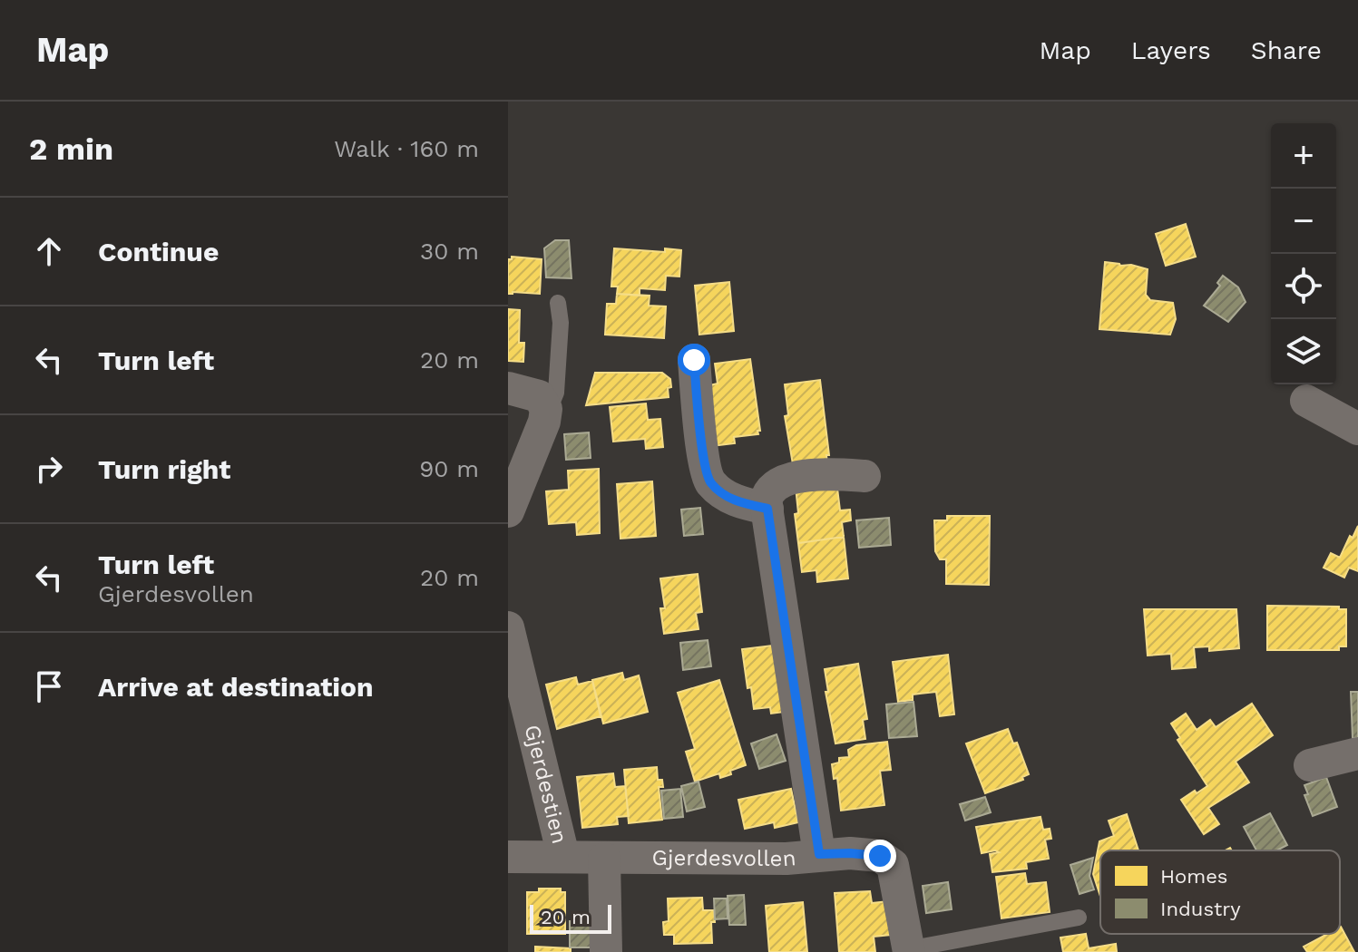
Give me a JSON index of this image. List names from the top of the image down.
{
  "streets": {
    "street": ["Gjerdestien", "Gjerdesvollen"]
  },
  "crossings": [
    ["Gjerdestien", "Gjerdesvollen"]
  ],
  "legend": ["Homes", "Industry"],
  "scale_bar": "20 m",
  "page": {
    "header": "Map",
    "nav": ["Map", "Layers", "Share"],
    "heading": ["2 min", "Walk · 160 m"],
    "map_buttons": ["+", "−"],
    "list": [
      ["Continue", "30 m"],
      ["Turn left", "20 m"],
      ["Turn right", "90 m"],
      ["Turn left", "Gjerdesvollen", "20 m"],
      "Arrive at destination"
    ],
    "scale": "20 m"
  }
}
